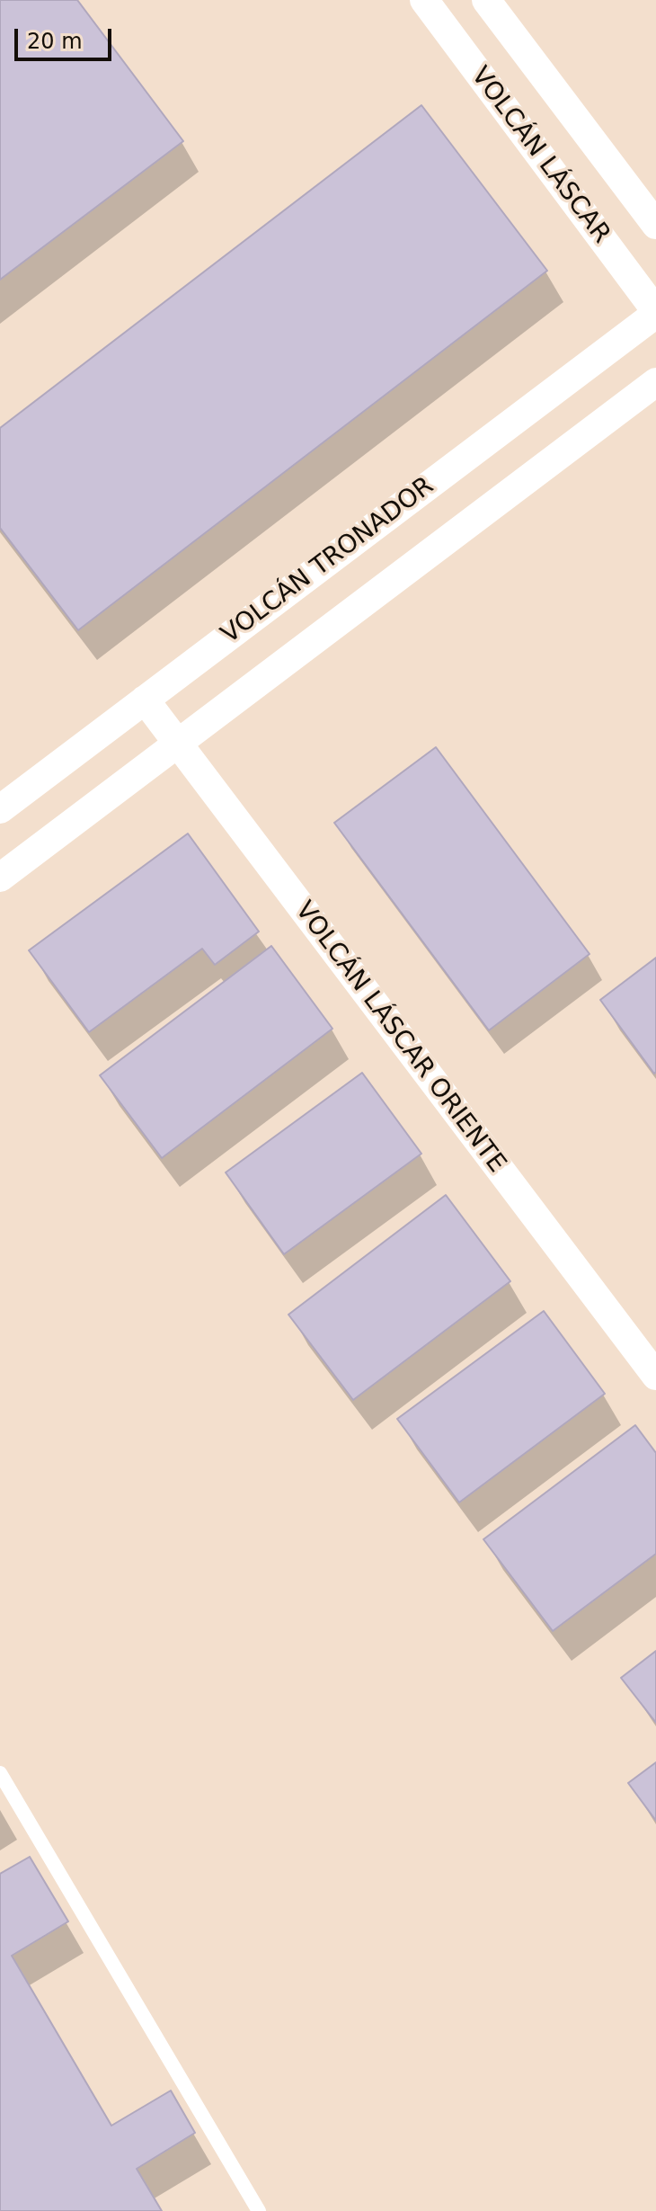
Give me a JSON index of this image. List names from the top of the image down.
{
  "streets": {
    "street": ["VOLCÁN LÁSCAR", "VOLCÁN TRONADOR", "VOLCÁN LÁSCAR ORIENTE"]
  },
  "crossings": [
    ["VOLCÁN LÁSCAR", "VOLCÁN TRONADOR"],
    ["VOLCÁN TRONADOR", "VOLCÁN LÁSCAR ORIENTE"]
  ],
  "scale_bar": "20 m"
}
